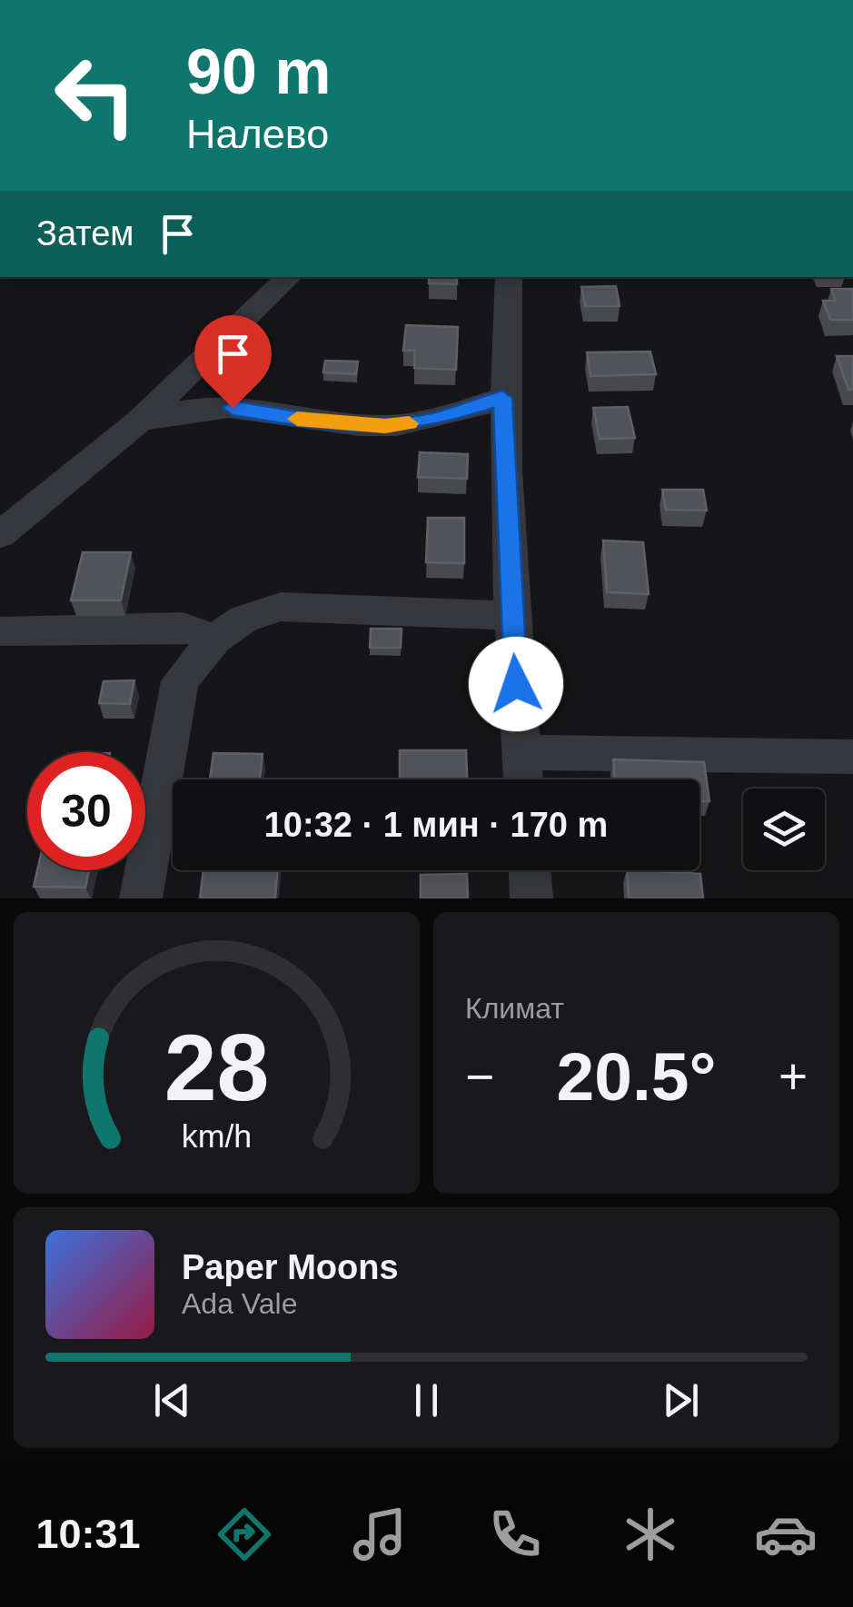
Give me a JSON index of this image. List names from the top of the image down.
{
  "page": {
    "turn": ["90 m", "Налево"],
    "then": "Затем",
    "limit": "30",
    "trip": "10:32 · 1 мин · 170 m",
    "tile": "Климат",
    "heat": ["−", "20.5°", "+"],
    "song": ["Paper Moons", "Ada Vale"],
    "tabs": "10:31",
    "gauge": ["28", "km/h"]
  }
}
